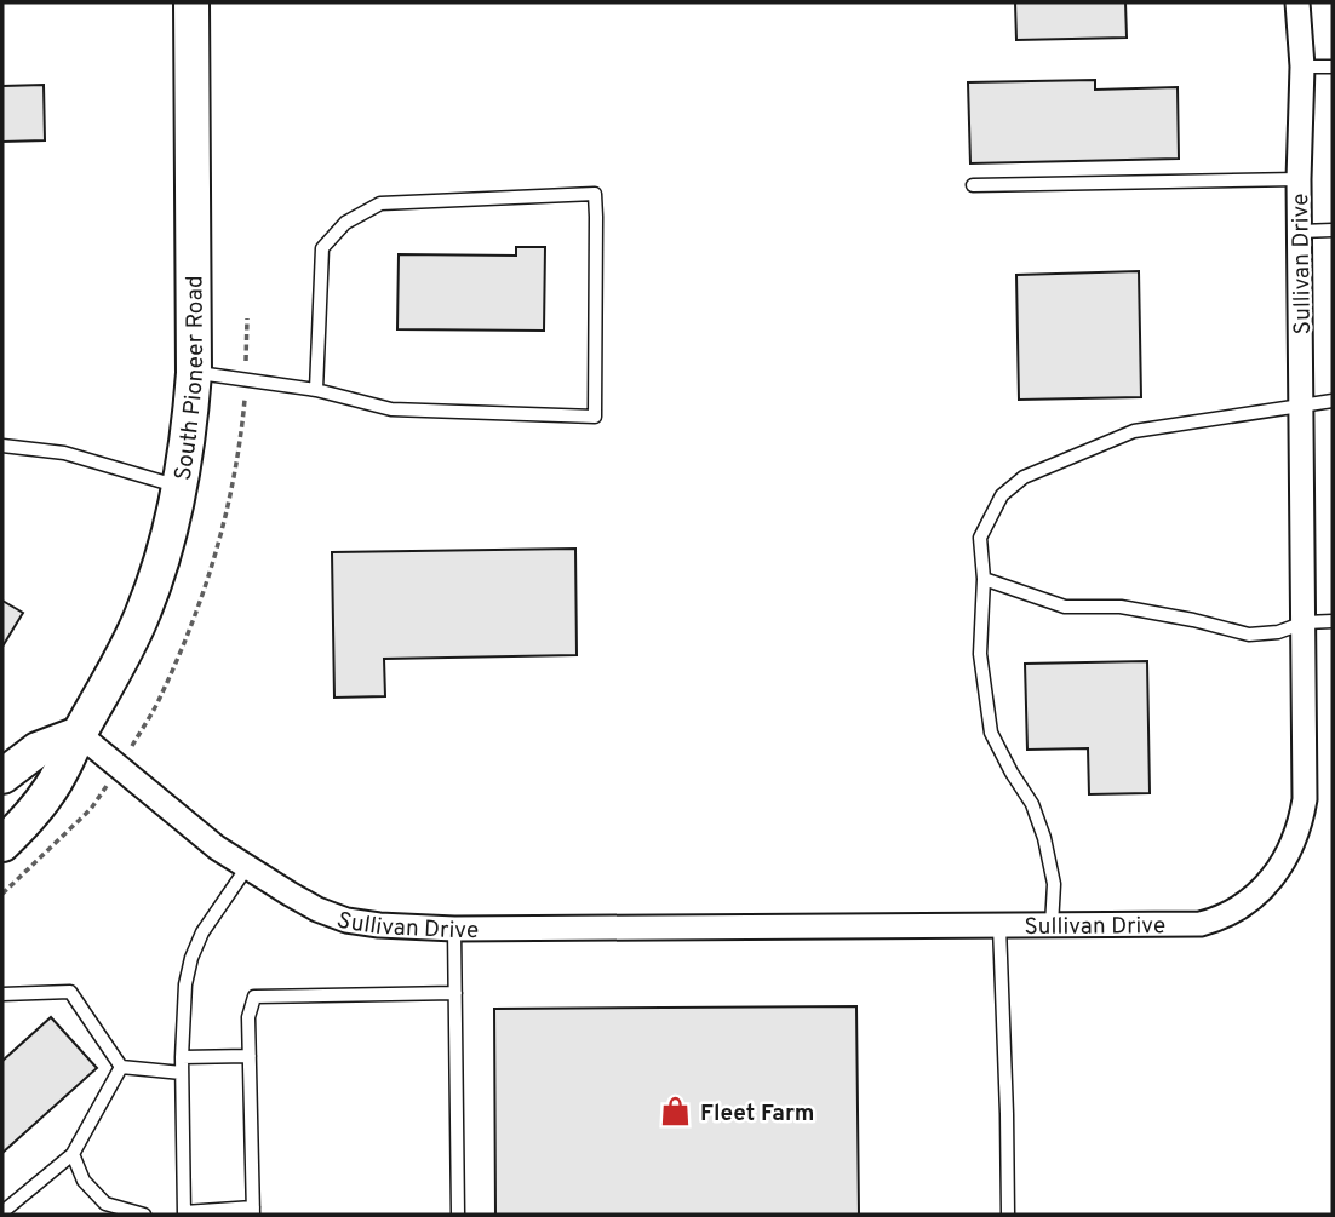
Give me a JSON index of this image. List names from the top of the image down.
{
  "streets": {
    "main road": ["South Pioneer Road"],
    "street": ["Sullivan Drive"]
  },
  "crossings": [
    ["Sullivan Drive", "South Pioneer Road"]
  ],
  "places": {
    "shop": ["Fleet Farm"]
  }
}
